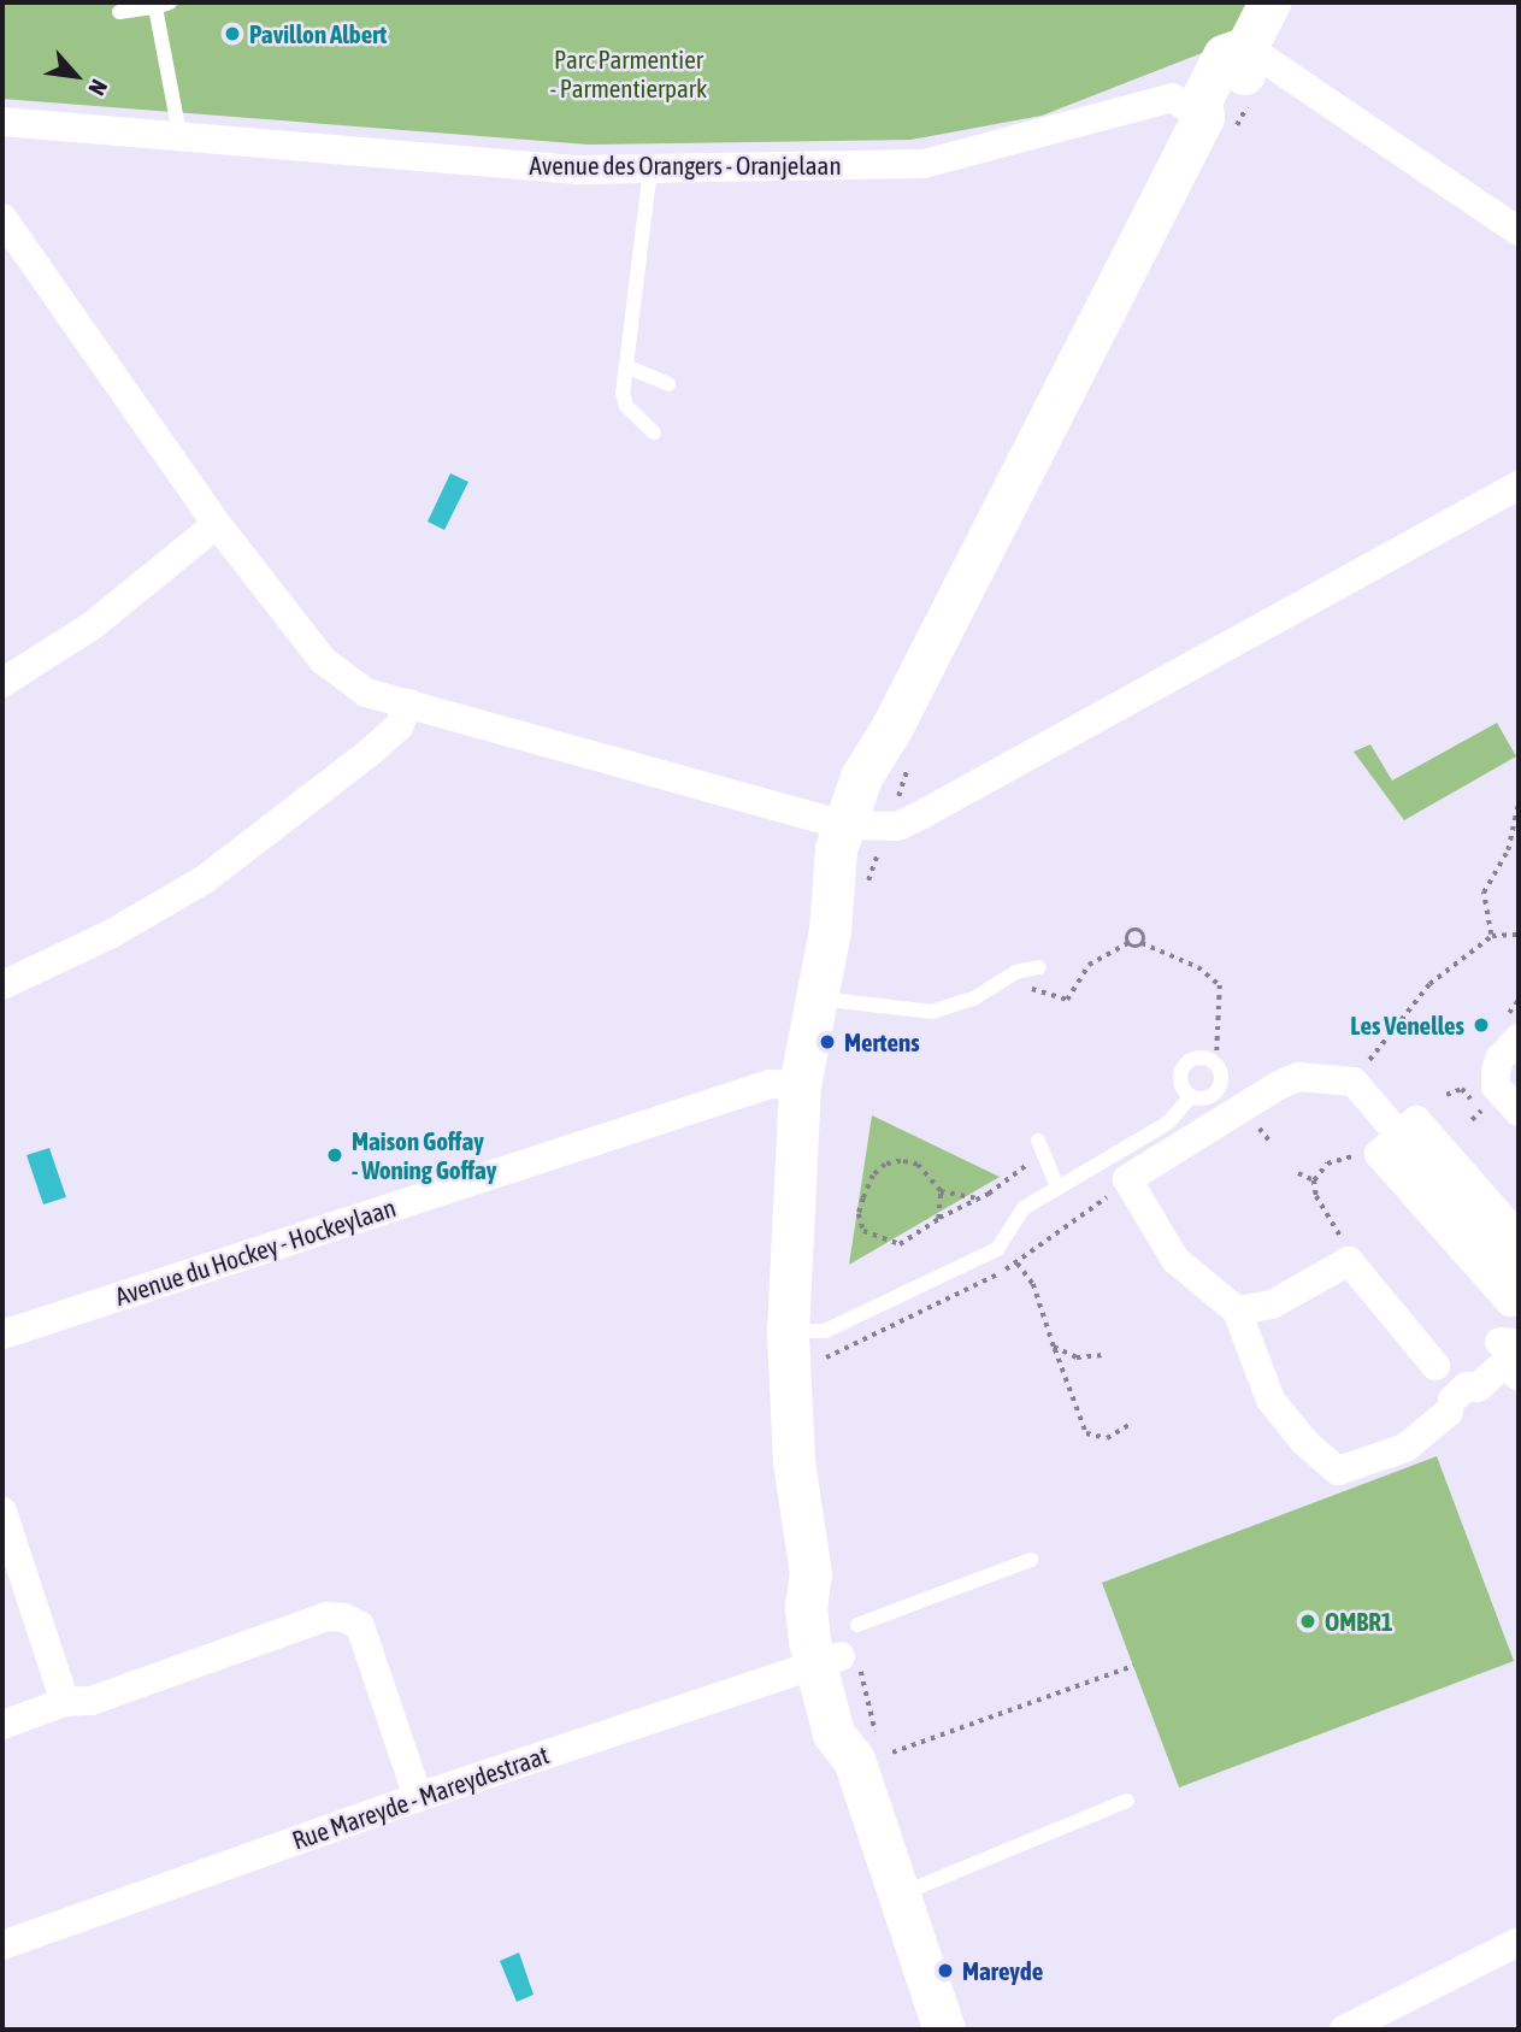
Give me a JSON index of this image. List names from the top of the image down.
{
  "streets": {
    "street": ["Avenue des Orangers - Oranjelaan", "Avenue du Hockey - Hockeylaan", "Rue Mareyde - Mareydestraat"]
  },
  "parks": ["Parc Parmentier - Parmentierpark"],
  "places": [
    "Pavillon Albert",
    "Les Venelles",
    "Mertens",
    "Maison Goffay - Woning Goffay",
    "OMBR1",
    "Mareyde"
  ],
  "north": "bottom right"
}
